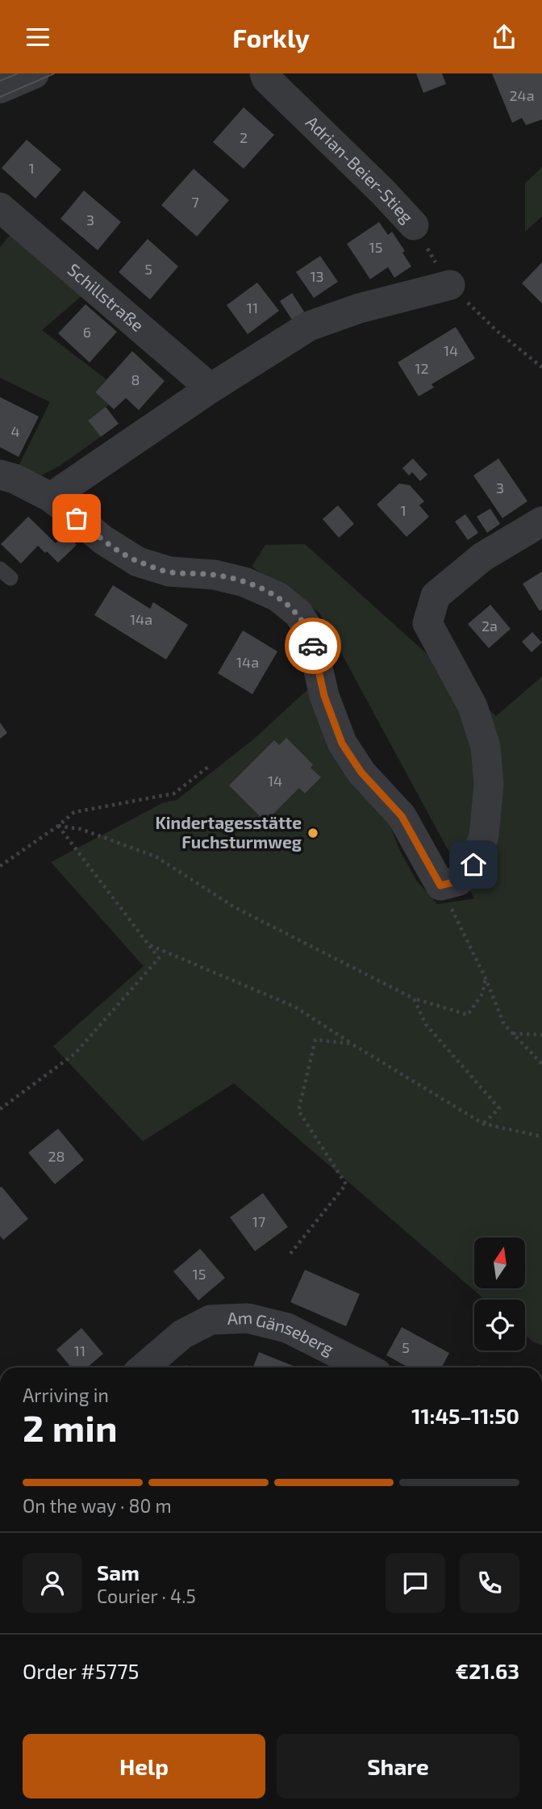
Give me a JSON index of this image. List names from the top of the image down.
{
  "streets": {
    "street": ["Adrian-Beier-Stieg", "Schillstraße", "Am Gänseberg"]
  },
  "places": ["Kindertagesstätte Fuchsturmweg"],
  "house_numbers": [
    "24a",
    "2",
    "1",
    "7",
    "3",
    "15",
    "5",
    "13",
    "11",
    "6",
    "14",
    "12",
    "8",
    "4",
    "3",
    "1",
    "14a",
    "2a",
    "14a",
    "14",
    "28",
    "17",
    "15",
    "5",
    "11"
  ],
  "north": "top",
  "page": {
    "header": "Forkly",
    "heading": ["2 min", "Arriving in", "11:45–11:50"],
    "panel": [
      "Sam",
      "Courier · 4.5",
      "Order #5775",
      "€21.63"
    ],
    "bar": "On the way · 80 m",
    "buttons": ["Help", "Share"]
  }
}
